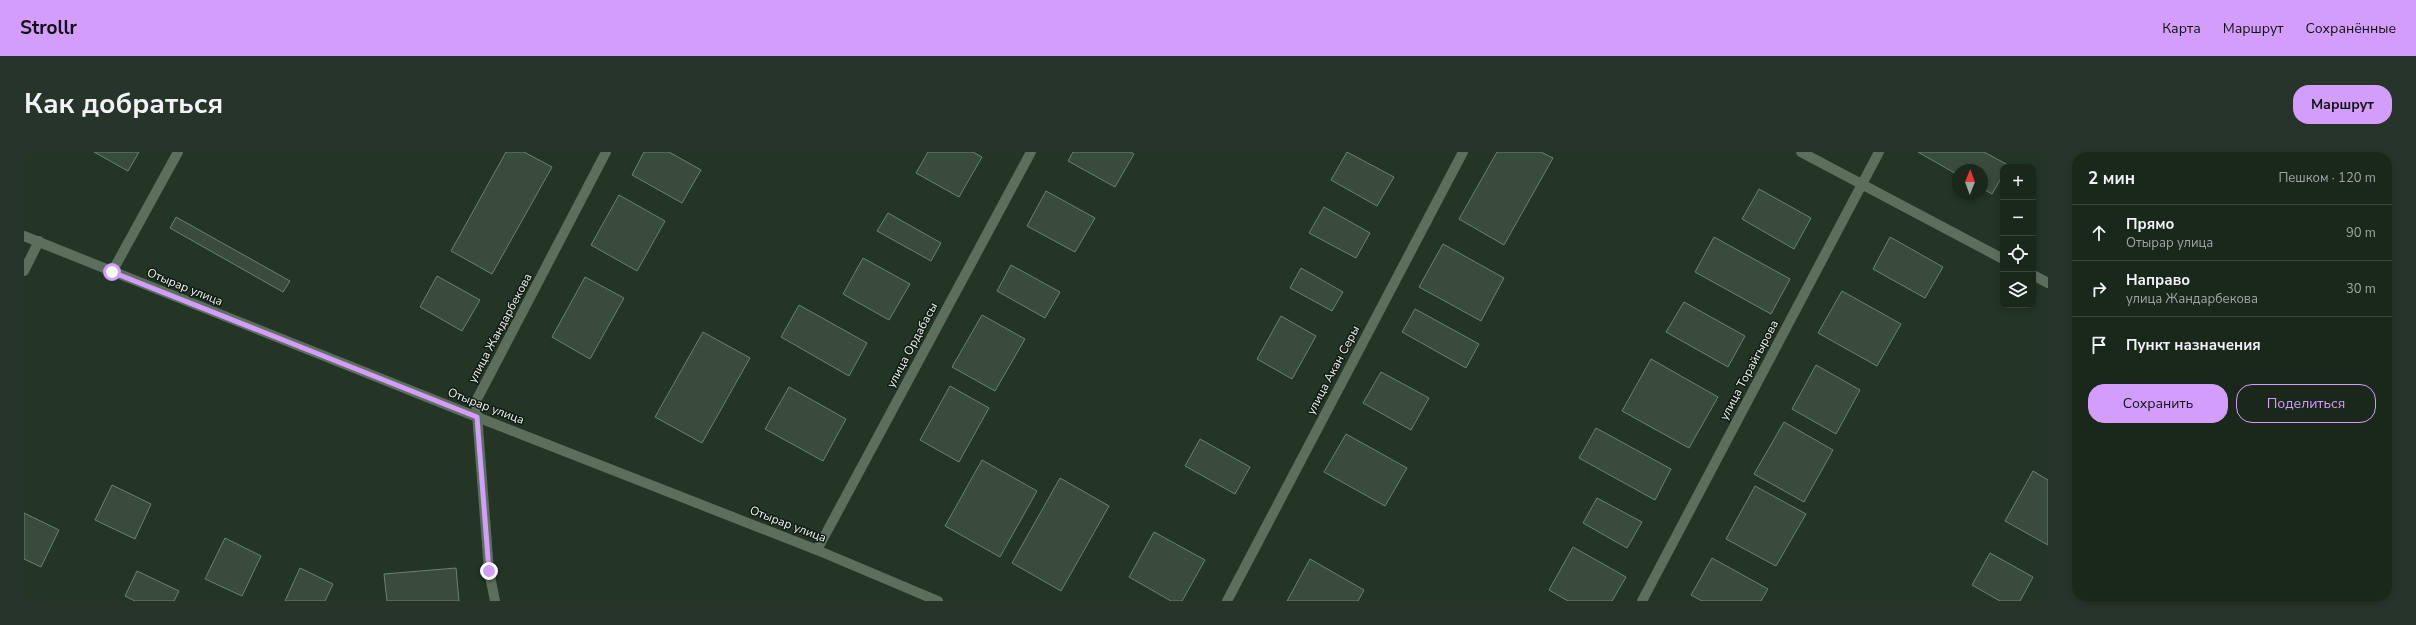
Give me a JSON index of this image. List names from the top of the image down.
{
  "streets": {
    "street": [
      "Отырар улица",
      "улица Жандарбекова",
      "улица Ордабасы",
      "улица Акан Серы",
      "улица Торайгырова"
    ]
  },
  "crossings": [
    ["Отырар улица", "улица Жандарбекова"],
    ["Отырар улица", "улица Ордабасы"]
  ],
  "north": "top",
  "page": {
    "header": "Strollr",
    "nav": ["Карта", "Маршрут", "Сохранённые"],
    "title": "Как добраться",
    "buttons": [
      "Маршрут",
      ["Сохранить", "Поделиться"]
    ],
    "heading": ["2 мин", "Пешком · 120 m"],
    "map_buttons": ["+", "−"],
    "list": [
      ["Прямо", "Отырар улица", "90 m"],
      ["Направо", "улица Жандарбекова", "30 m"],
      "Пункт назначения"
    ]
  }
}
